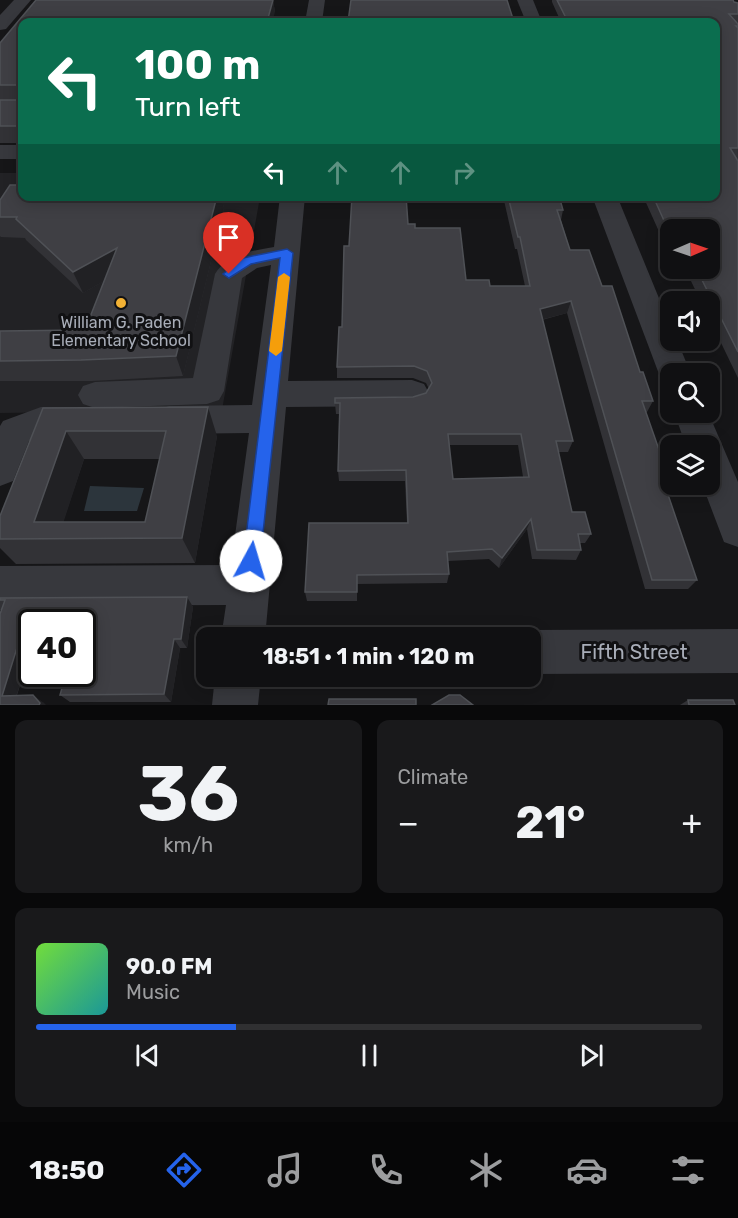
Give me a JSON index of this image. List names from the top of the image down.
{
  "streets": {
    "street": ["Fifth Street"]
  },
  "places": ["William G. Paden Elementary School"],
  "north": "right",
  "page": {
    "turn": ["100 m", "Turn left"],
    "limit": "40",
    "trip": "18:51 · 1 min · 120 m",
    "tile": [
      ["36", "km/h"],
      "Climate"
    ],
    "heat": ["−", "21°", "+"],
    "song": ["90.0 FM", "Music"],
    "tabs": "18:50"
  }
}
